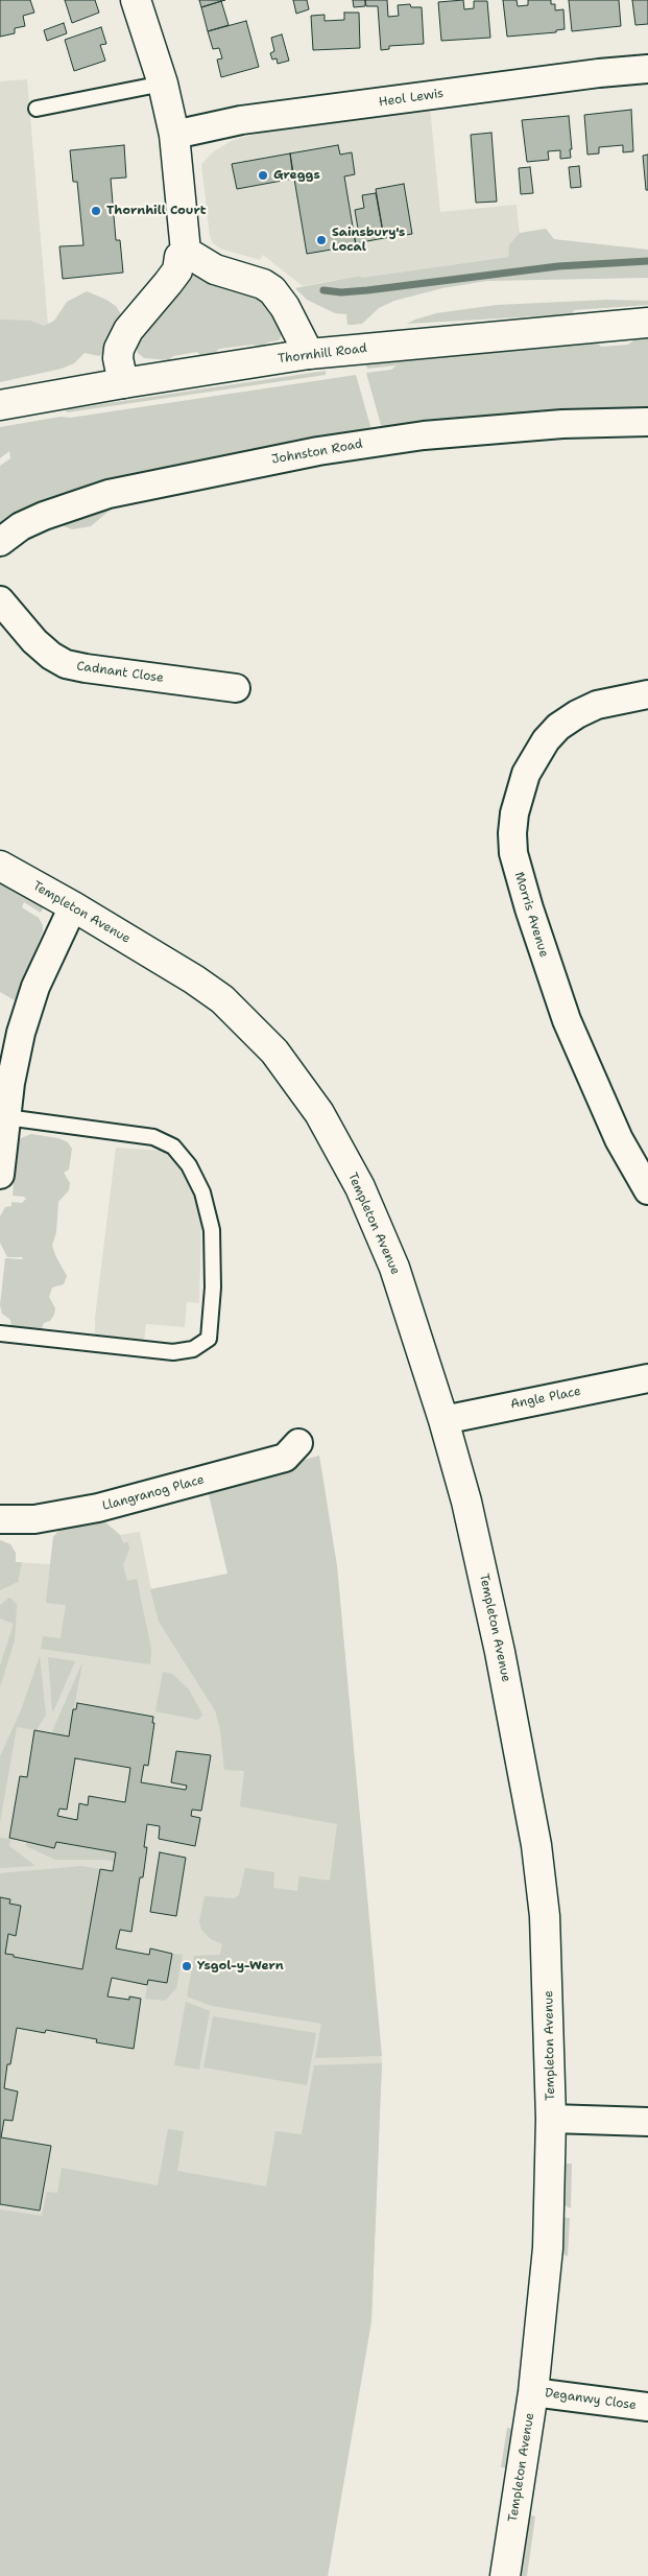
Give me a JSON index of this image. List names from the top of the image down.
{
  "streets": {
    "street": [
      "Heol Lewis",
      "Thornhill Road",
      "Johnston Road",
      "Cadnant Close",
      "Templeton Avenue",
      "Morris Avenue",
      "Angle Place",
      "Llangranog Place",
      "Deganwy Close"
    ]
  },
  "crossings": [
    ["Templeton Avenue", "Angle Place"],
    ["Templeton Avenue", "Deganwy Close"]
  ],
  "places": [
    "Greggs",
    "Thornhill Court",
    "Sainsbury's Local",
    "Ysgol-y-Wern"
  ]
}
